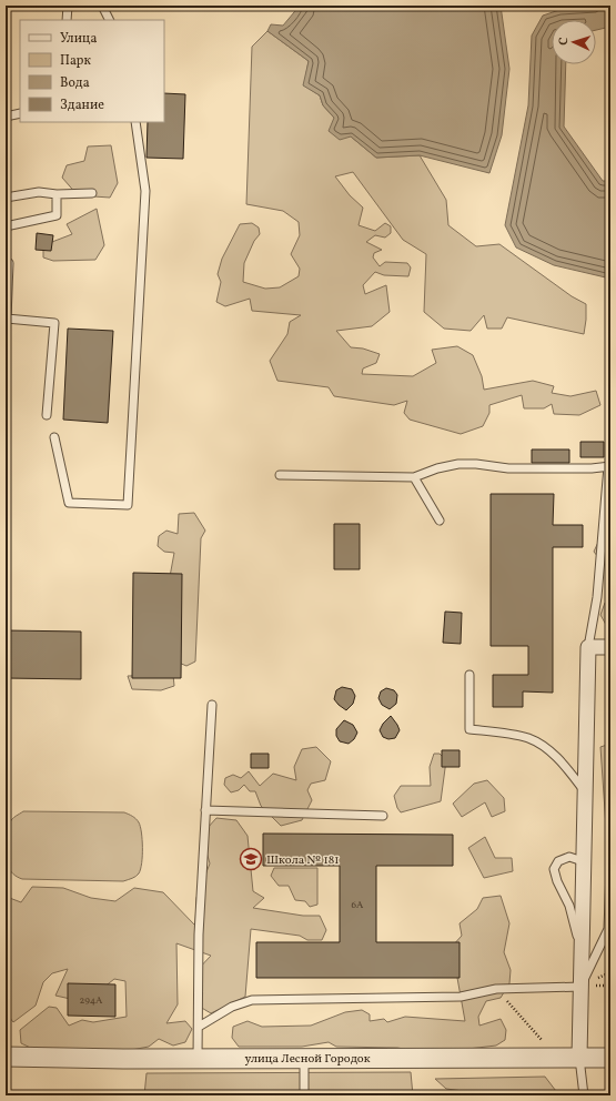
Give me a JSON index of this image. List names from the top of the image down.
{
  "streets": {
    "street": ["улица Лесной Городок"]
  },
  "places": {
    "school or university": ["Школа № 181"]
  },
  "house_numbers": ["6А", "294А"],
  "legend": [
    "Улица",
    "Парк",
    "Вода",
    "Здание"
  ],
  "north": "left"
}
